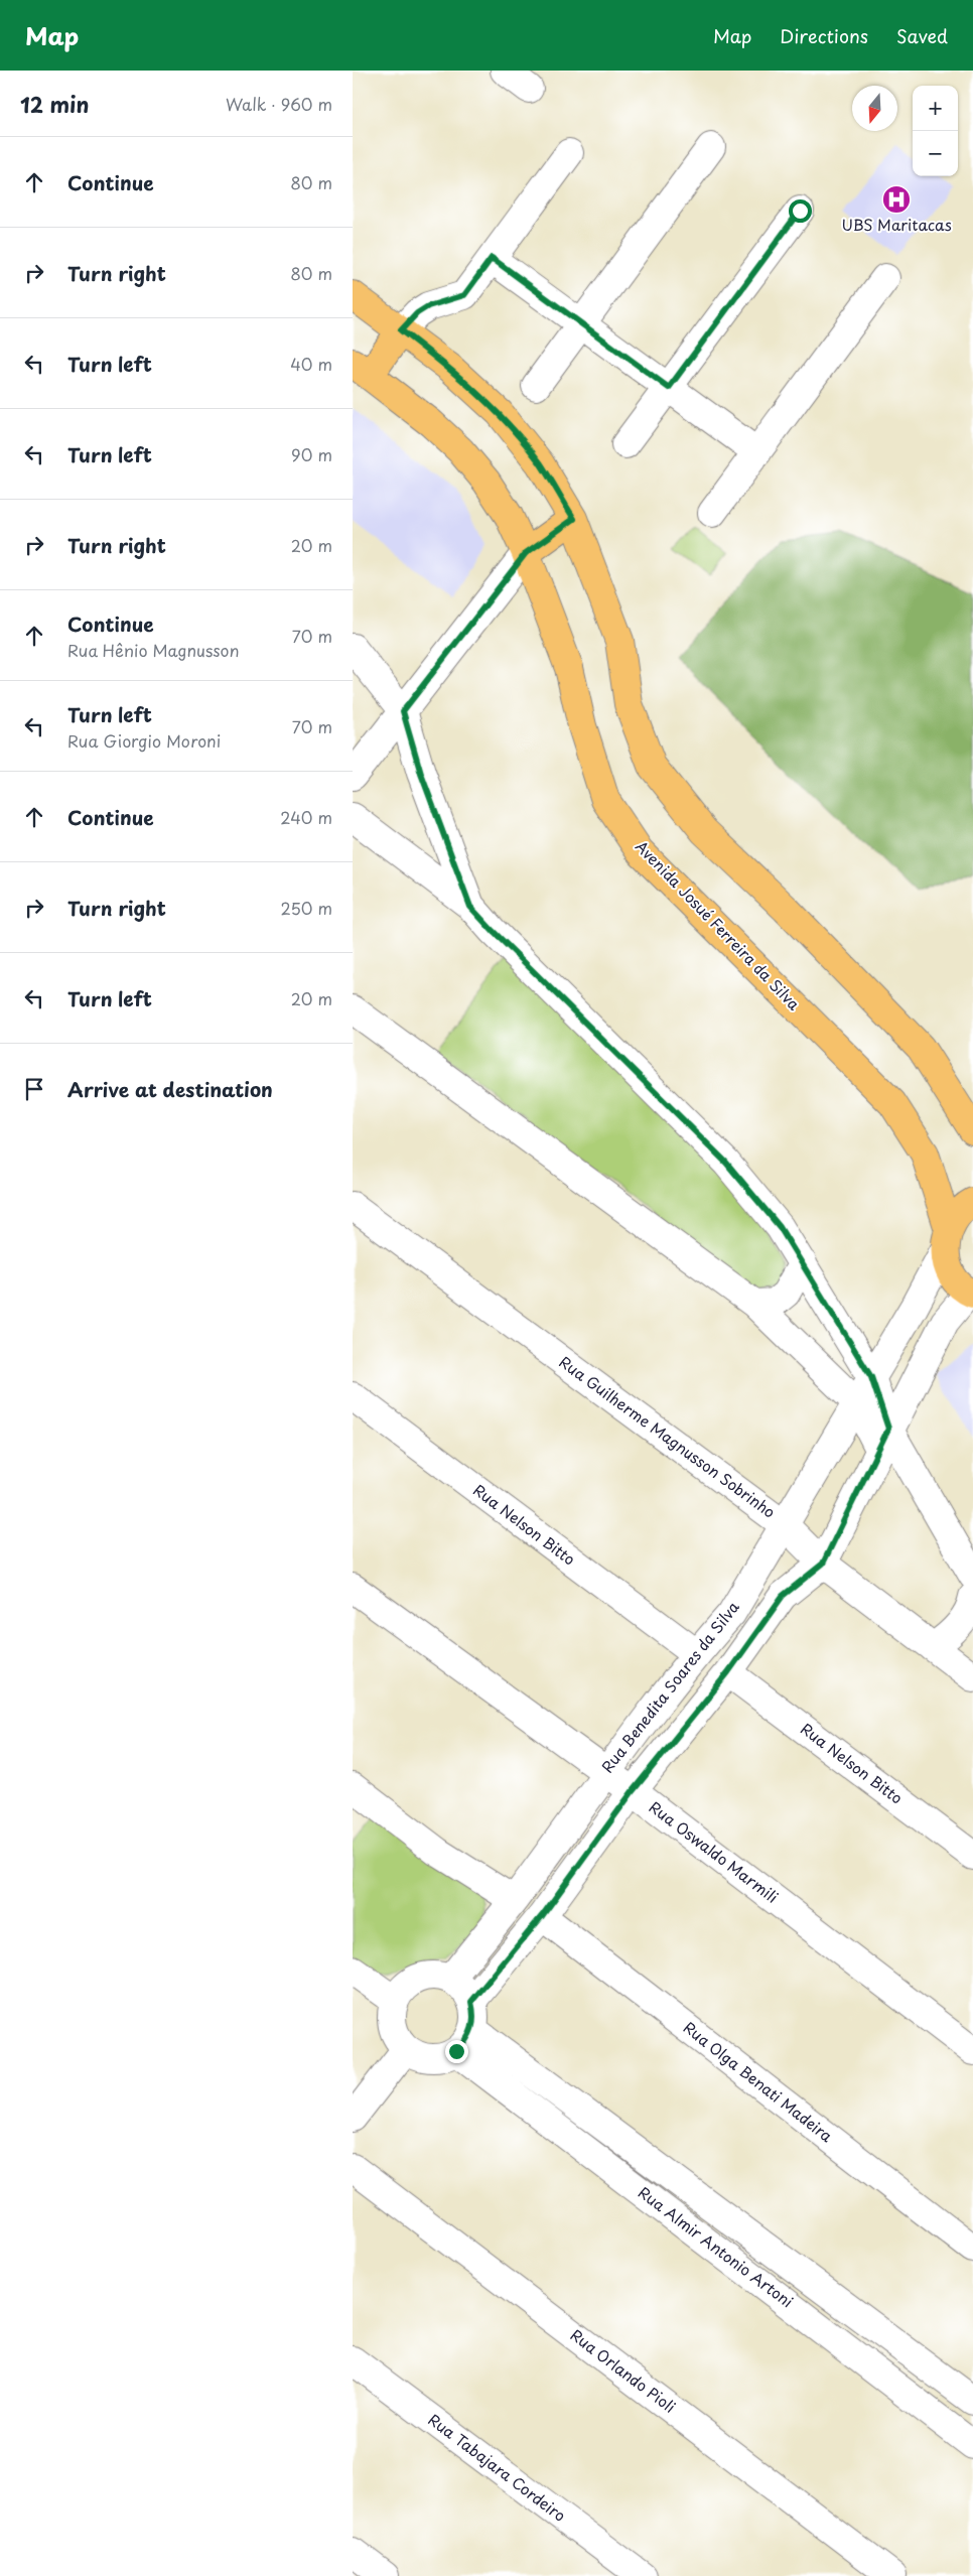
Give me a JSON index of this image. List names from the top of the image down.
{
  "streets": {
    "main road": ["Avenida Josué Ferreira da Silva"],
    "street": [
      "Rua Guilherme Magnusson Sobrinho",
      "Rua Nelson Bitto",
      "Rua Benedita Soares da Silva",
      "Rua Oswaldo Marmili",
      "Rua Olga Benati Madeira",
      "Rua Almir Antonio Artoni",
      "Rua Orlando Pioli",
      "Rua Tabajara Cordeiro"
    ]
  },
  "crossings": [
    ["Avenida Josué Ferreira da Silva", "Rua Benedita Soares da Silva"],
    ["Rua Guilherme Magnusson Sobrinho", "Rua Benedita Soares da Silva"],
    ["Rua Nelson Bitto", "Rua Benedita Soares da Silva"],
    ["Rua Benedita Soares da Silva", "Rua Oswaldo Marmili"],
    ["Rua Benedita Soares da Silva", "Rua Almir Antonio Artoni"]
  ],
  "places": {
    "hospital": ["UBS Maritacas"]
  },
  "north": "bottom",
  "page": {
    "header": "Map",
    "nav": ["Map", "Directions", "Saved"],
    "heading": ["12 min", "Walk · 960 m"],
    "map_buttons": ["+", "−"],
    "list": [
      ["Continue", "80 m"],
      ["Turn right", "80 m"],
      ["Turn left", "40 m"],
      ["Turn left", "90 m"],
      ["Turn right", "20 m"],
      ["Continue", "Rua Hênio Magnusson", "70 m"],
      ["Turn left", "Rua Giorgio Moroni", "70 m"],
      ["Continue", "240 m"],
      ["Turn right", "250 m"],
      ["Turn left", "20 m"],
      "Arrive at destination"
    ]
  }
}
